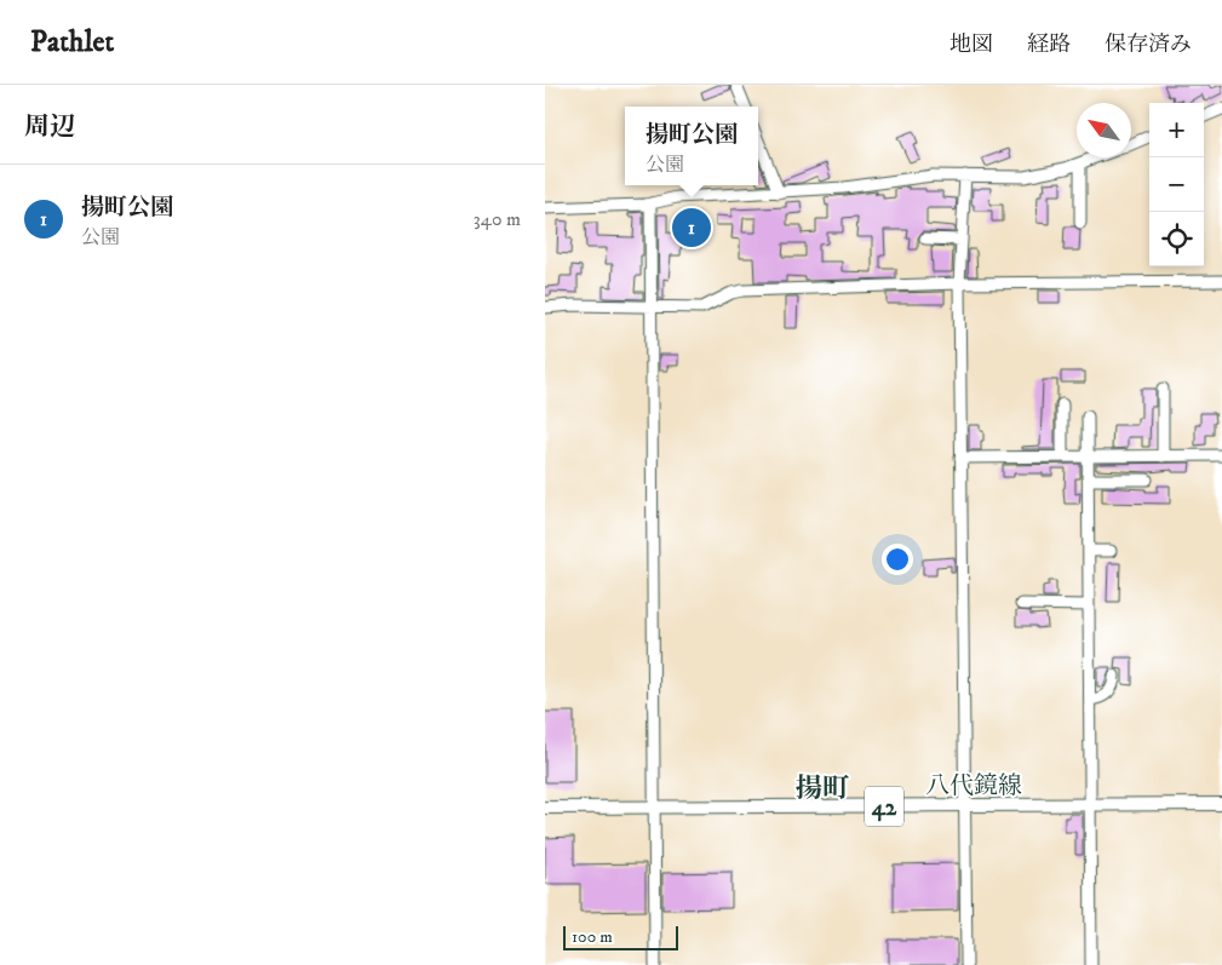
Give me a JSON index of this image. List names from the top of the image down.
{
  "streets": {
    "main road": ["八代鏡線", "42"]
  },
  "districts": ["揚町"],
  "scale_bar": "100 m",
  "north": "top left",
  "page": {
    "header": "Pathlet",
    "nav": ["地図", "経路", "保存済み"],
    "heading": "周辺",
    "map_buttons": ["+", "−"],
    "popup": ["揚町公園", "公園"],
    "list": [
      {
        "mark": "1",
        "name": "揚町公園",
        "note": "公園",
        "value": "340 m"
      }
    ],
    "pins": "1",
    "scale": "100 m"
  }
}
